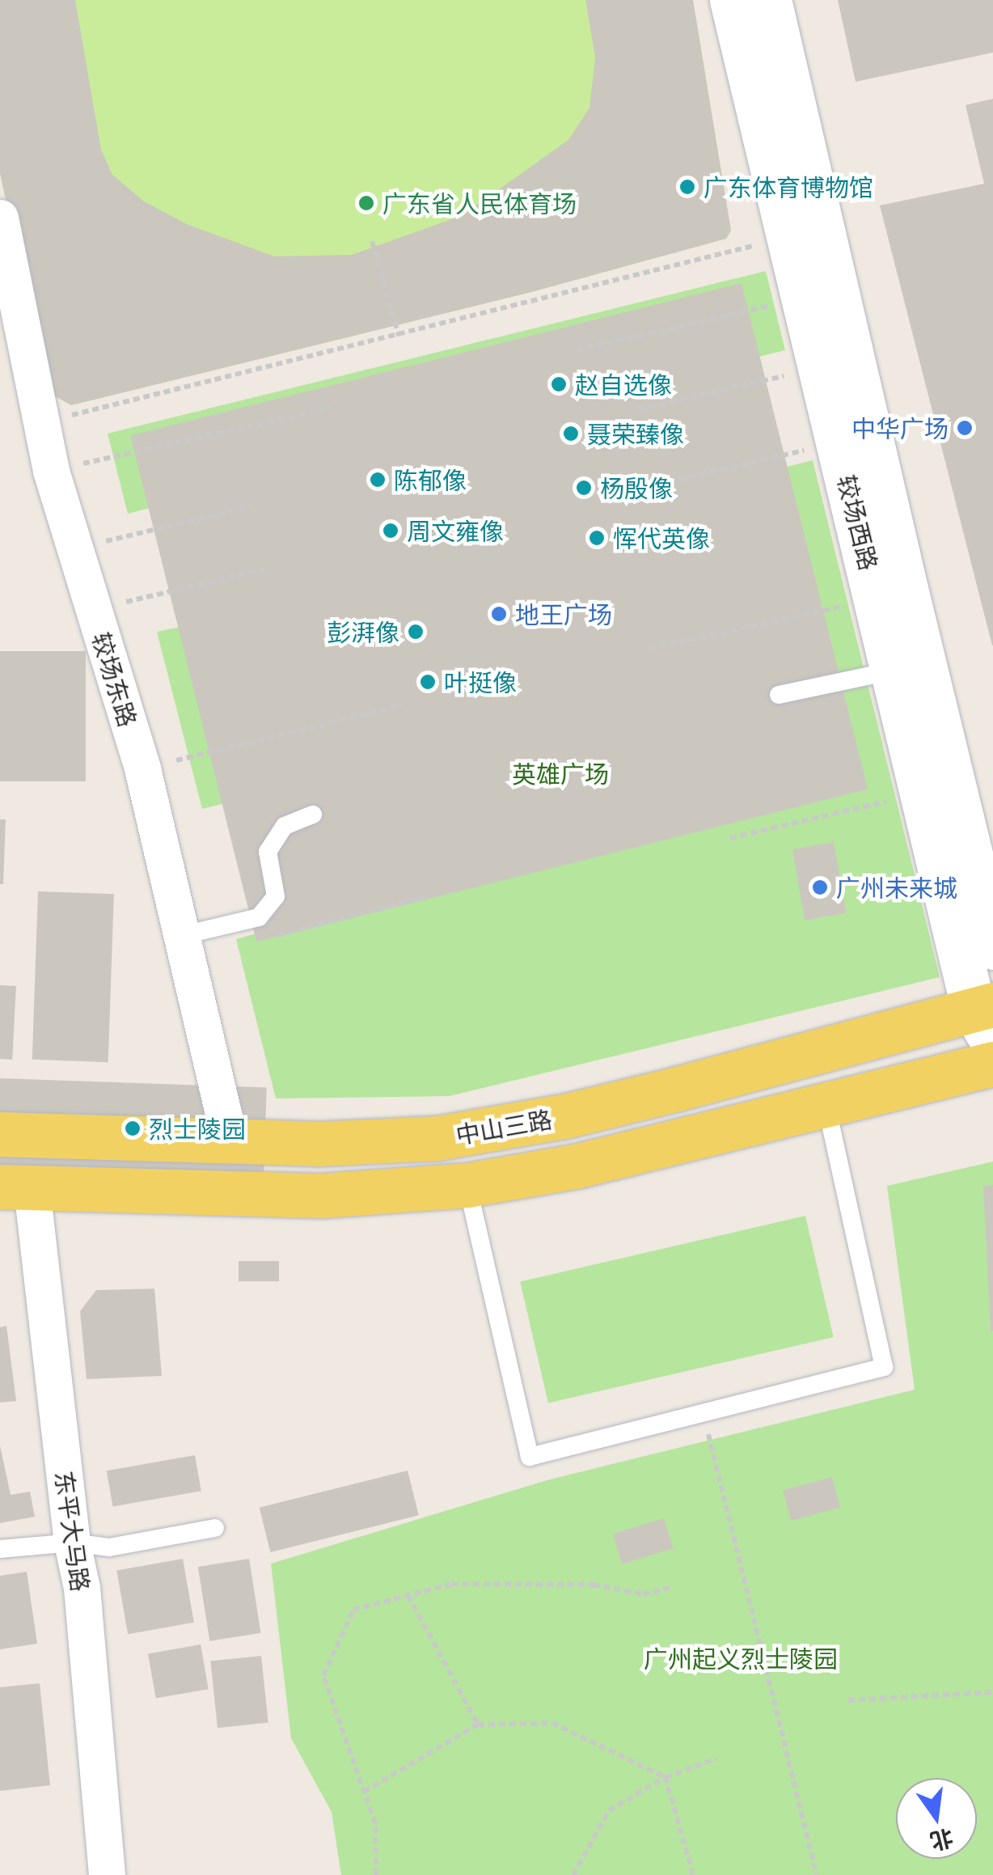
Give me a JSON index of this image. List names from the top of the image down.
{
  "streets": {
    "main road": ["中山三路"],
    "street": ["较场西路", "较场东路", "东平大马路"]
  },
  "crossings": [
    ["较场西路", "中山三路"],
    ["较场东路", "中山三路"]
  ],
  "parks": ["英雄广场", "广州起义烈士陵园"],
  "places": [
    "广东体育博物馆",
    "广东省人民体育场",
    "赵自选像",
    "中华广场",
    "聂荣臻像",
    "陈郁像",
    "杨殷像",
    "周文雍像",
    "恽代英像",
    "地王广场",
    "彭湃像",
    "叶挺像",
    "广州未来城",
    "烈士陵园"
  ],
  "north": "bottom"
}
